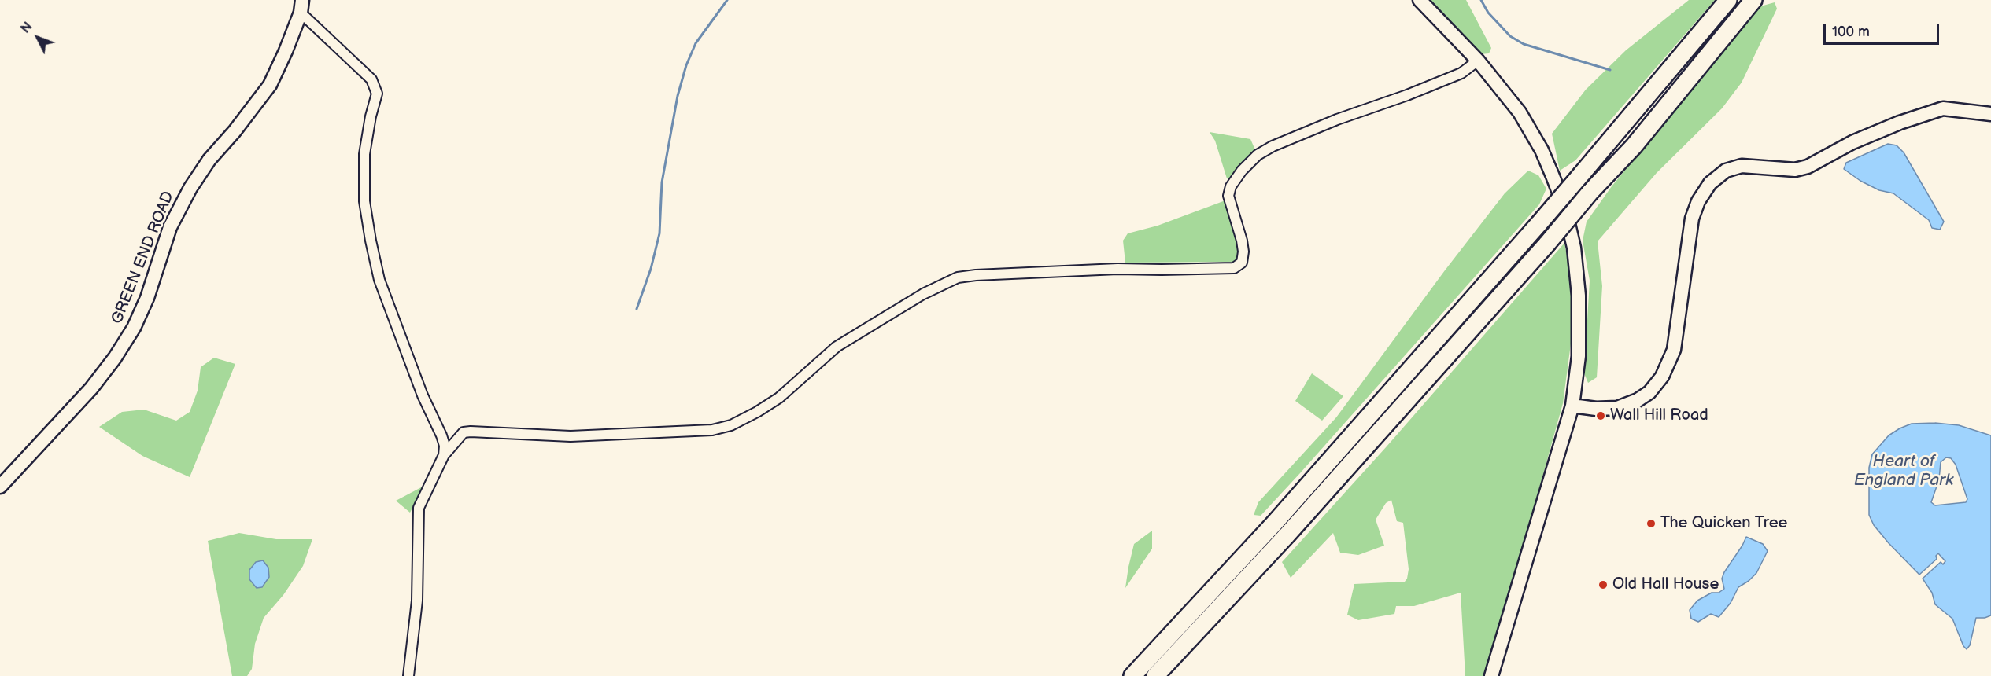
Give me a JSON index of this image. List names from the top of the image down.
{
  "streets": {
    "street": ["GREEN END ROAD"]
  },
  "water": ["Heart of England Park"],
  "places": ["Wall Hill Road", "The Quicken Tree", "Old Hall House"],
  "scale_bar": "100 m",
  "north": "top left"
}
